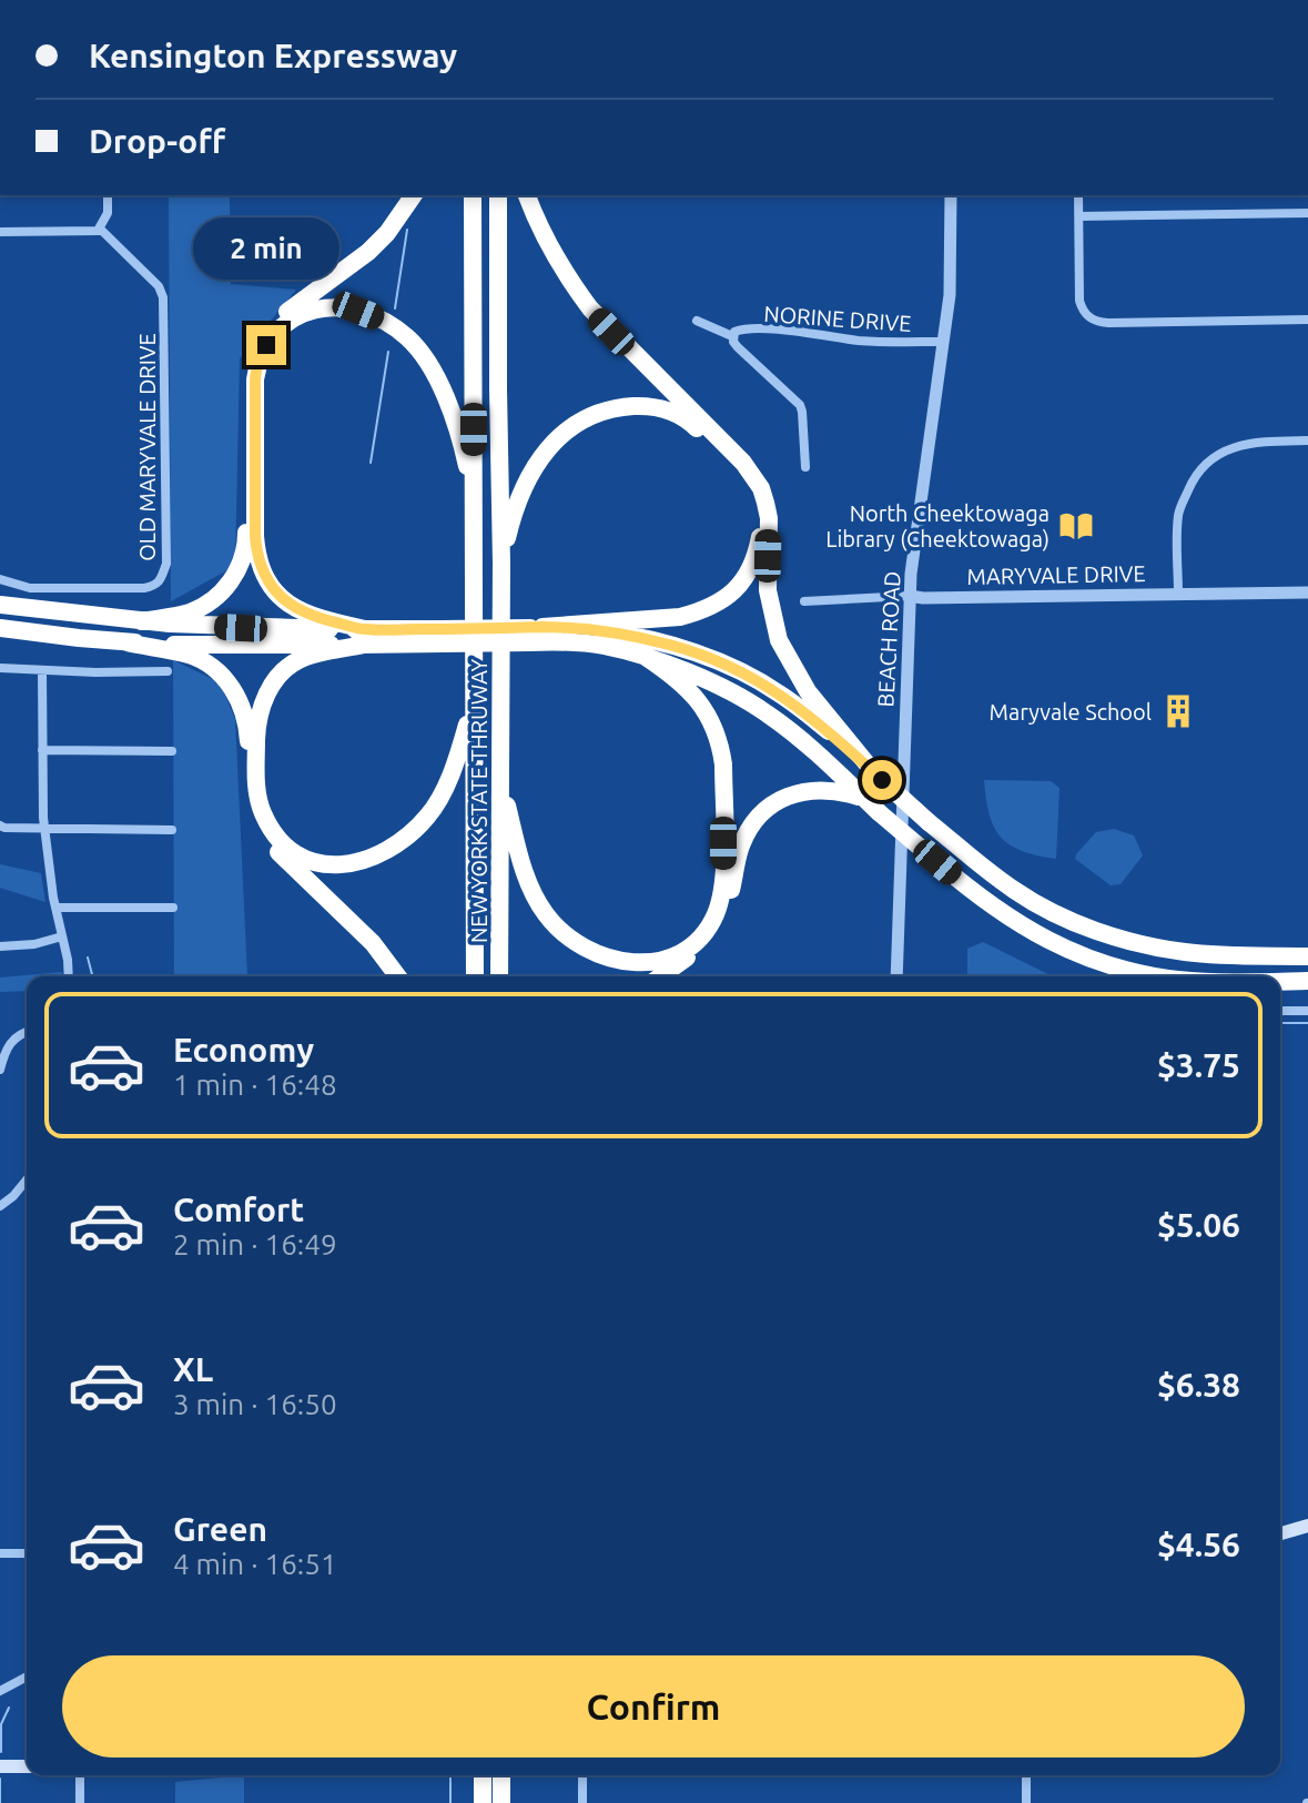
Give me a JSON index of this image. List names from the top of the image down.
{
  "streets": {
    "highway": ["NEW YORK STATE THRUWAY"],
    "street": [
      "NORINE DRIVE",
      "OLD MARYVALE DRIVE",
      "MARYVALE DRIVE",
      "BEACH ROAD"
    ]
  },
  "crossings": [
    ["NORINE DRIVE", "BEACH ROAD"],
    ["MARYVALE DRIVE", "BEACH ROAD"]
  ],
  "places": {
    "library": ["North Cheektowaga Library (Cheektowaga)"],
    "building": ["Maryvale School"]
  },
  "page": {
    "banner": ["Kensington Expressway", "Drop-off"],
    "bubble": "2 min",
    "list": [
      {
        "name": "Economy",
        "note": "1 min · 16:48",
        "value": "$3.75"
      },
      {
        "name": "Comfort",
        "note": "2 min · 16:49",
        "value": "$5.06"
      },
      {
        "name": "XL",
        "note": "3 min · 16:50",
        "value": "$6.38"
      },
      {
        "name": "Green",
        "note": "4 min · 16:51",
        "value": "$4.56"
      }
    ],
    "buttons": "Confirm"
  }
}
